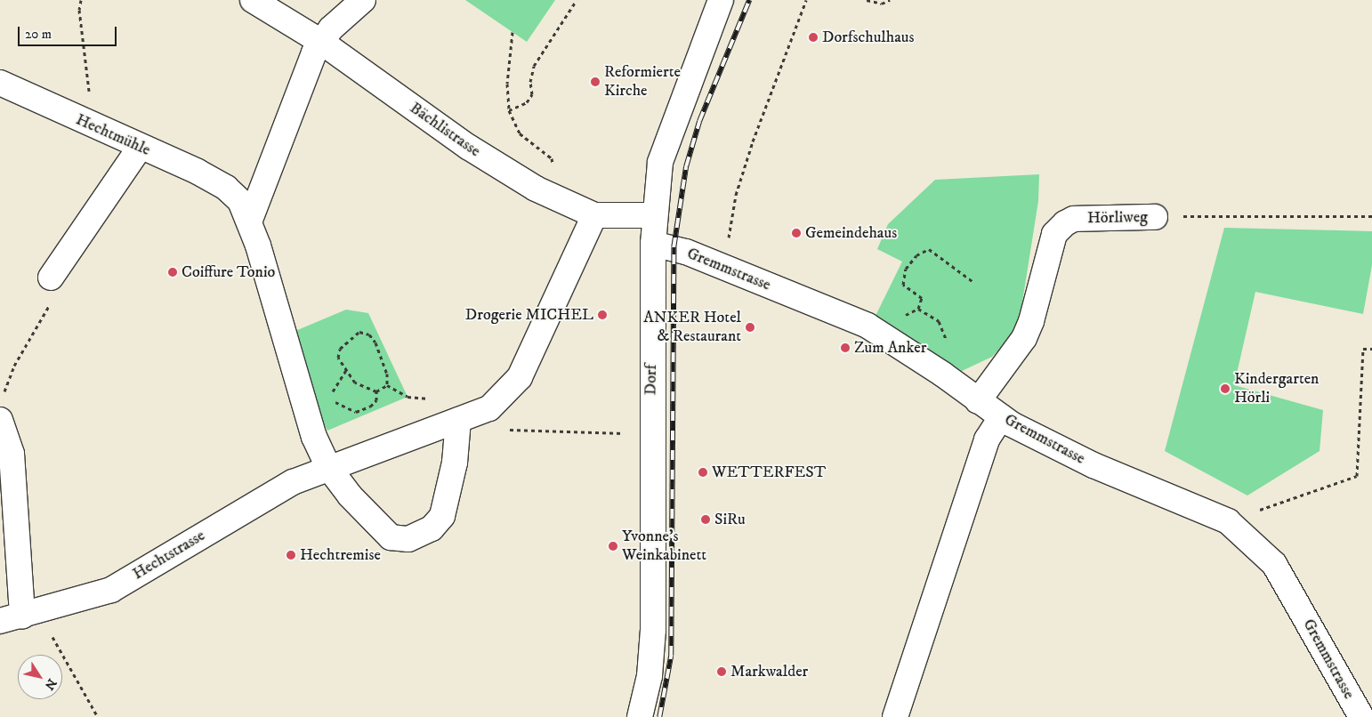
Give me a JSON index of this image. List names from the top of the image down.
{
  "streets": {
    "street": [
      "Bächlistrasse",
      "Hechtmühle",
      "Hörliweg",
      "Gremmstrasse",
      "Dorf",
      "Hechtstrasse"
    ]
  },
  "crossings": [
    ["Bächlistrasse", "Dorf"],
    ["Bächlistrasse", "Hechtstrasse"],
    ["Hörliweg", "Gremmstrasse"],
    ["Gremmstrasse", "Dorf"]
  ],
  "places": [
    "Dorfschulhaus",
    "Reformierte Kirche",
    "Gemeindehaus",
    "Coiffure Tonio",
    "Drogerie MICHEL",
    "ANKER Hotel & Restaurant",
    "Zum Anker",
    "Kindergarten Hörli",
    "WETTERFEST",
    "SiRu",
    "Yvonne's Weinkabinett",
    "Hechtremise",
    "Markwalder"
  ],
  "scale_bar": "20 m",
  "north": "bottom right"
}
